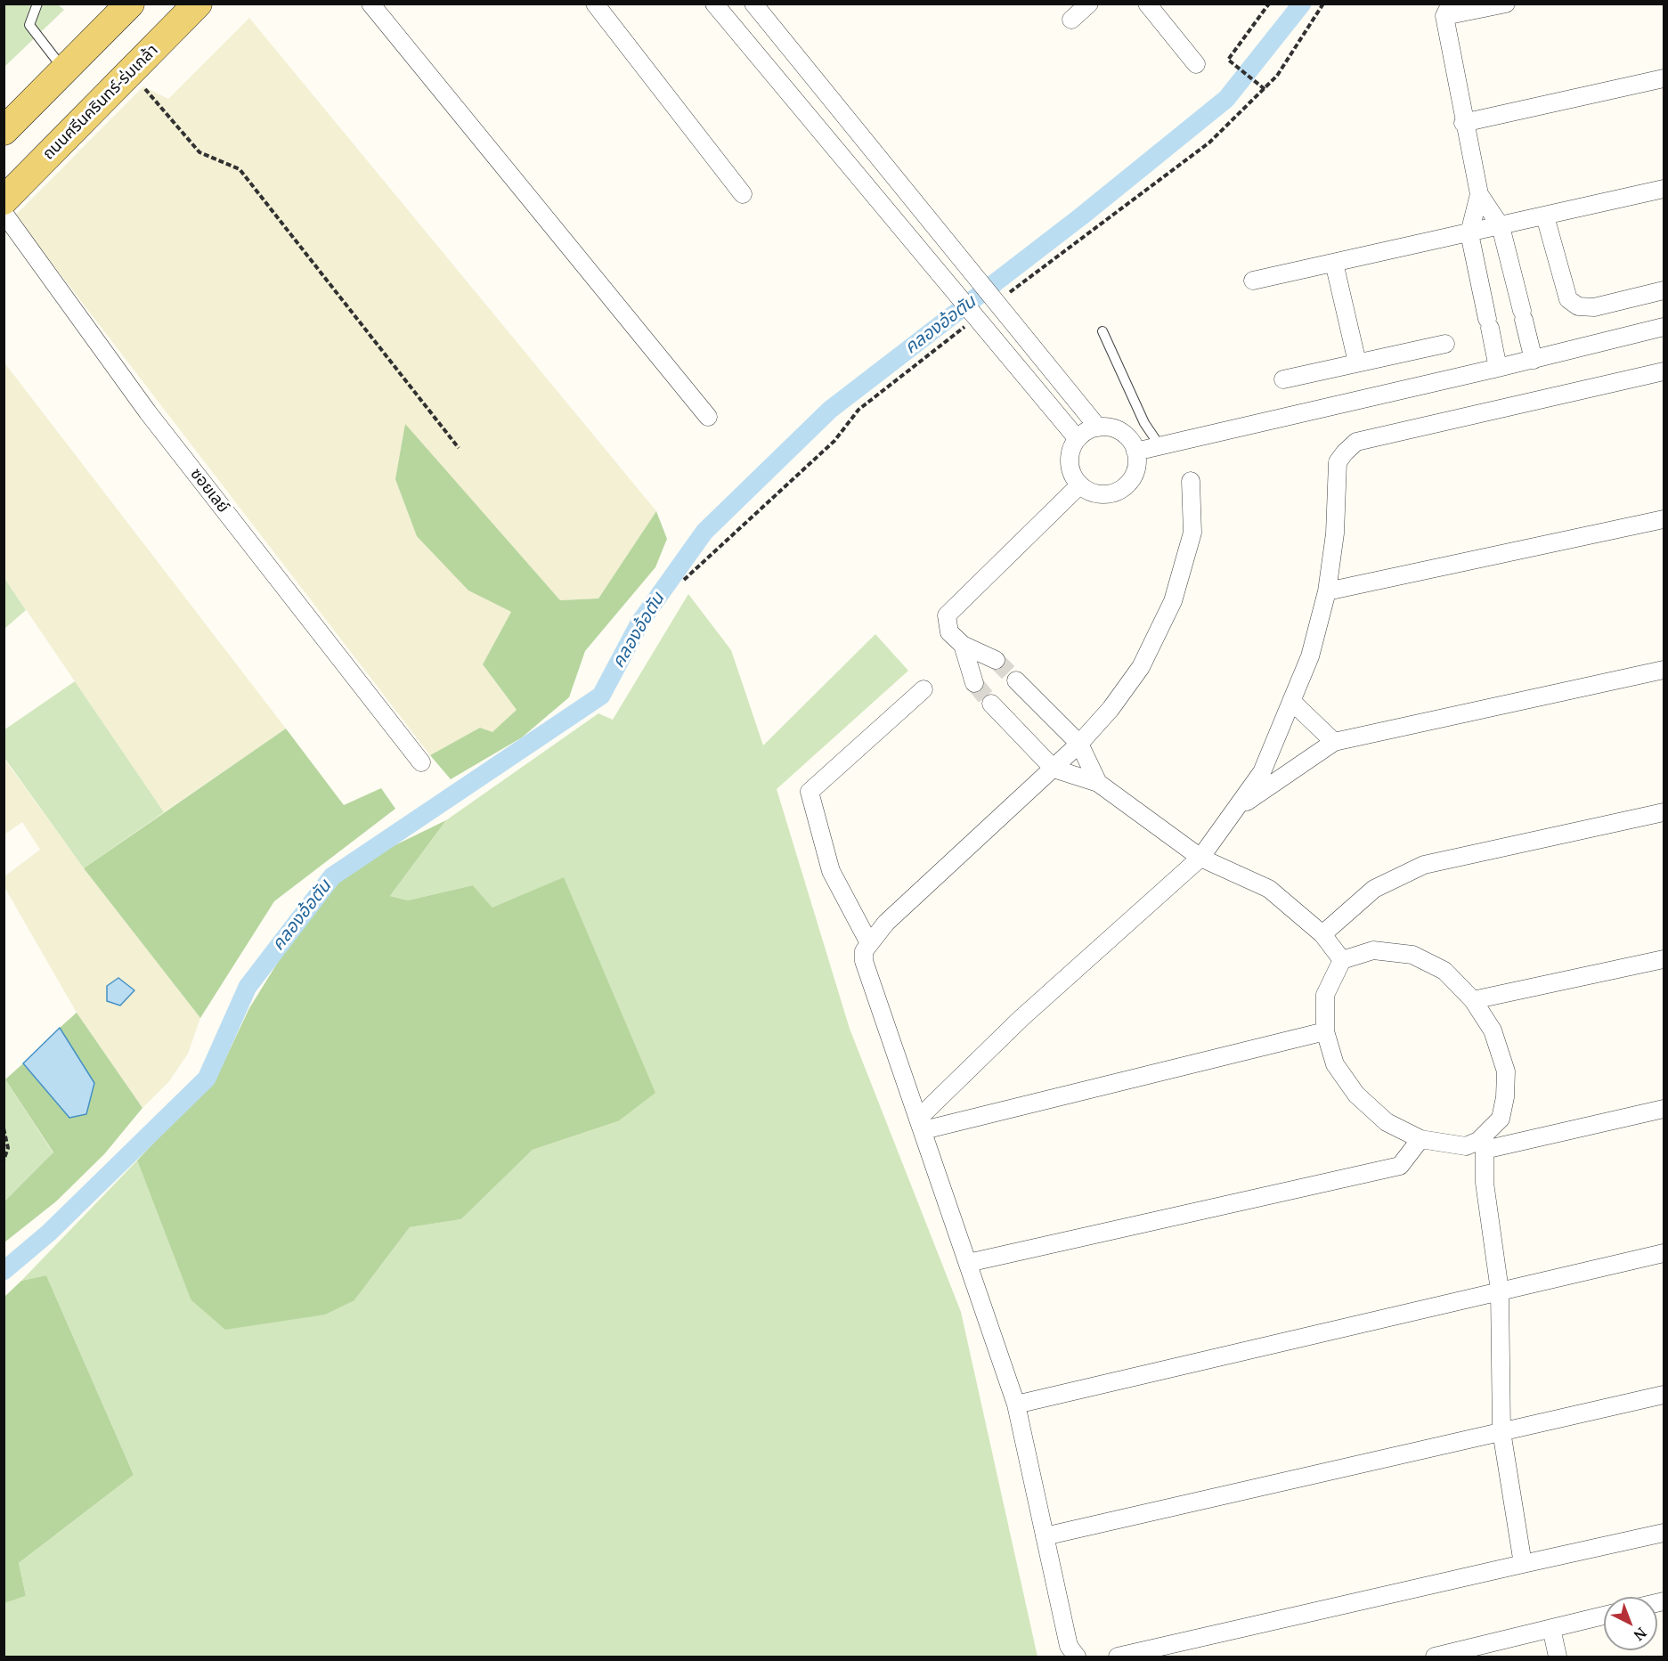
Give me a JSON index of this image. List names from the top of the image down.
{
  "streets": {
    "main road": ["ถนนศรีนครินทร์-ร่มเกล้า"],
    "street": ["ซอยเลย์"]
  },
  "water": ["คลองอ้อตัน"],
  "north": "bottom right"
}
